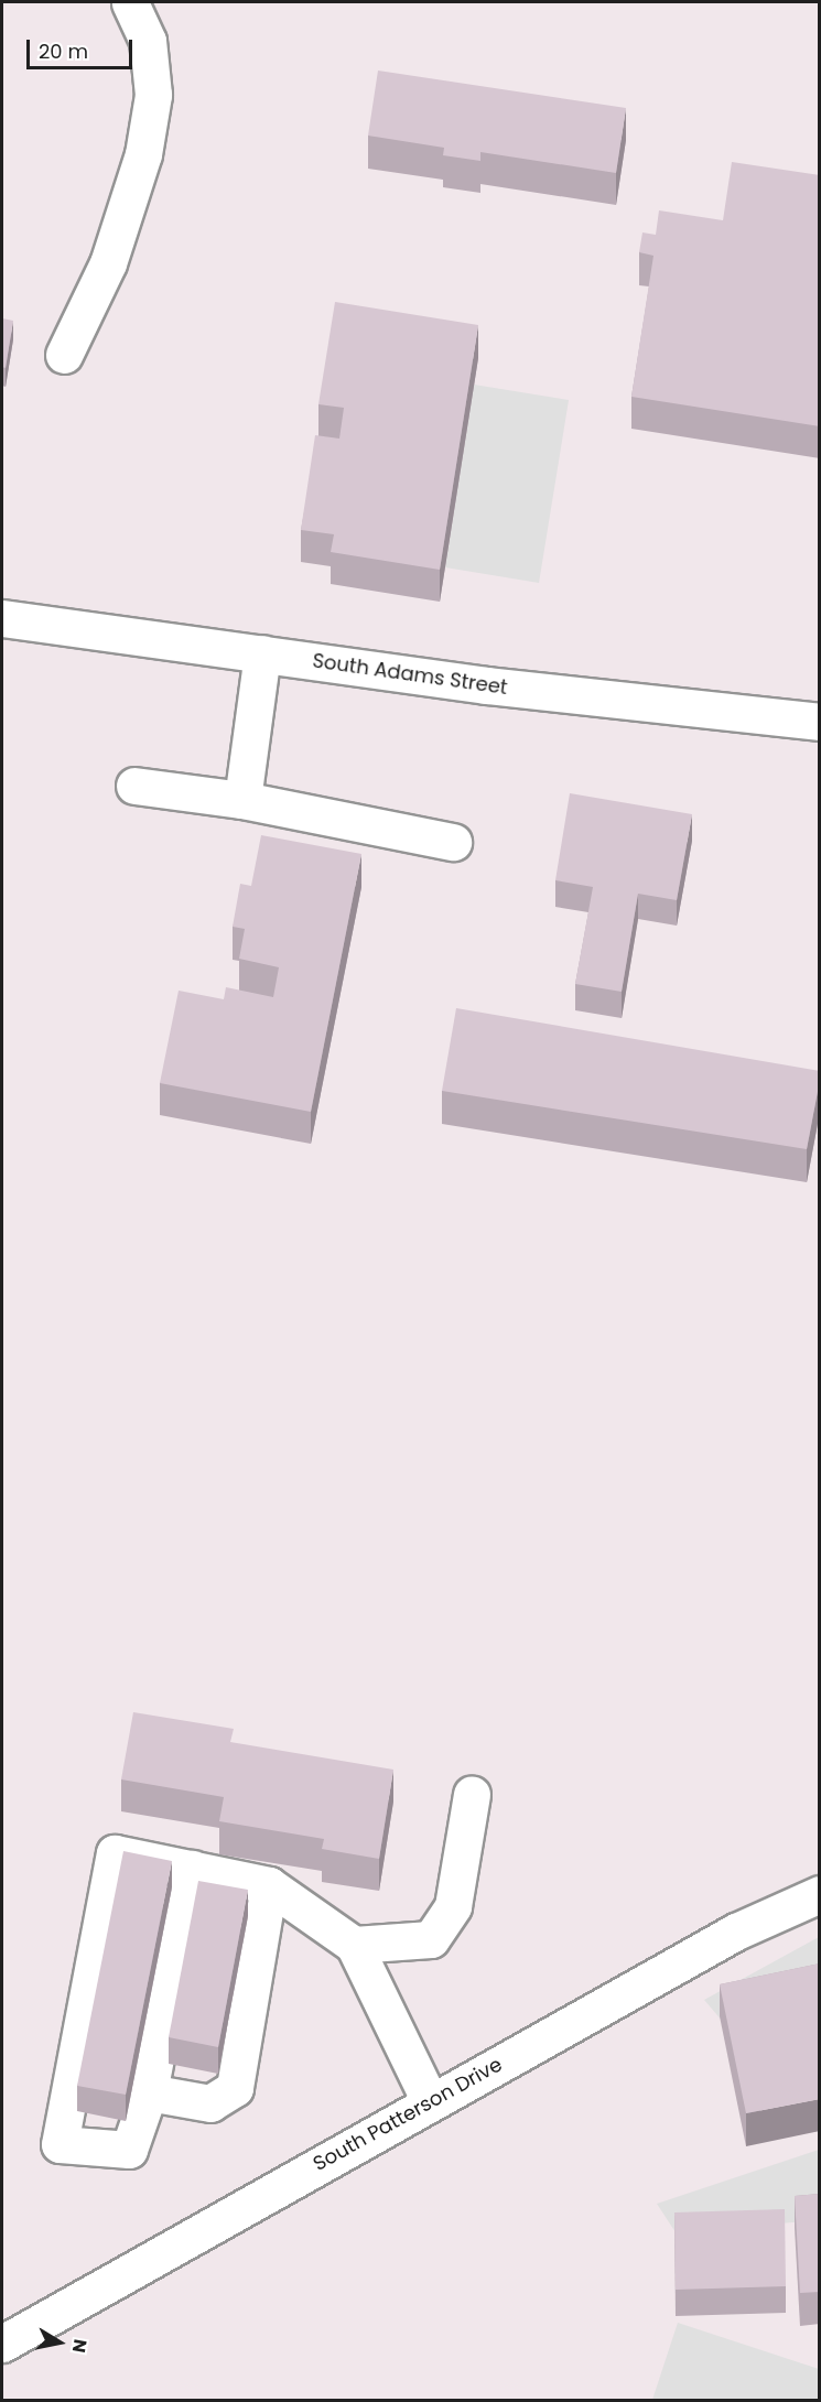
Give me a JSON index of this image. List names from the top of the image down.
{
  "streets": {
    "street": ["South Adams Street", "South Patterson Drive"]
  },
  "scale_bar": "20 m",
  "north": "right"
}
